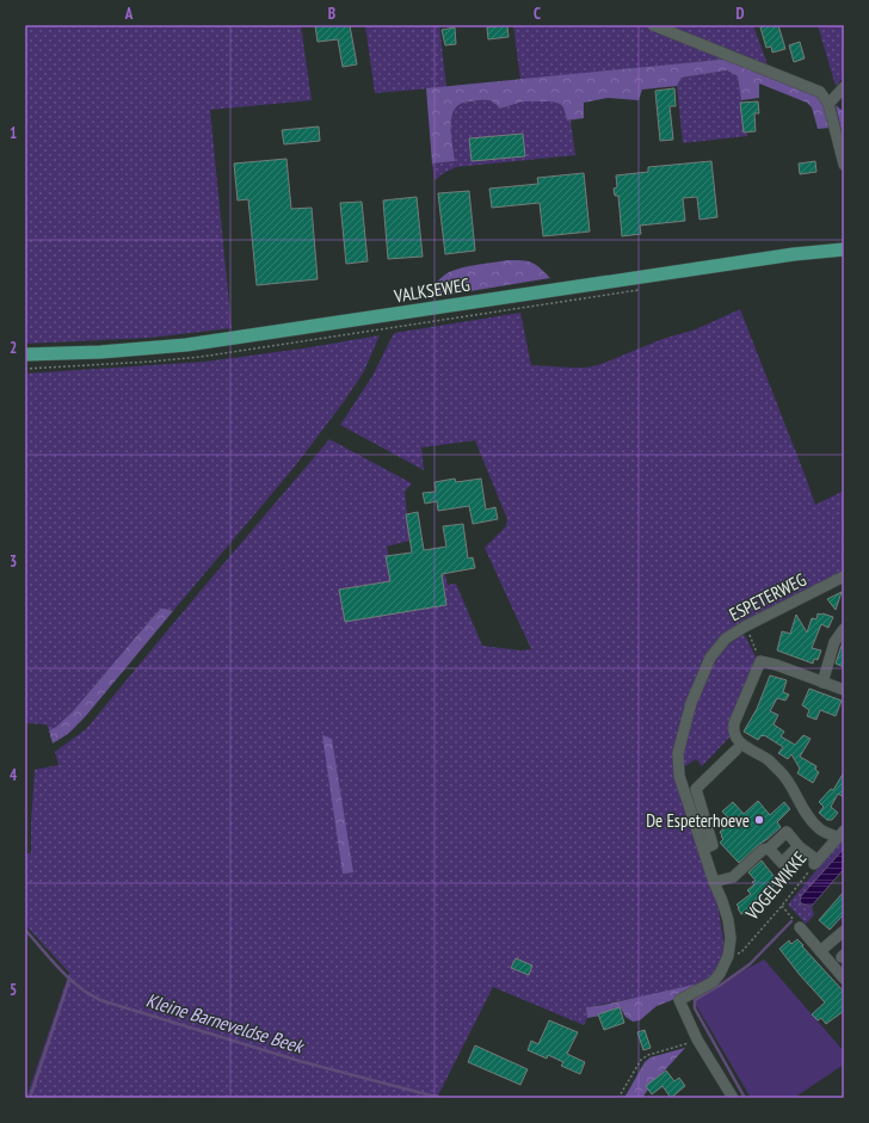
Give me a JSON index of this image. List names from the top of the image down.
{
  "streets": {
    "main road": ["VALKSEWEG"],
    "street": ["ESPETERWEG", "VOGELWIKKE"]
  },
  "crossings": [
    ["ESPETERWEG", "VOGELWIKKE"]
  ],
  "water": ["Kleine Barneveldse Beek"],
  "places": ["De Espeterhoeve"],
  "grid": {
    "columns": [
      "A",
      "B",
      "C",
      "D"
    ],
    "rows": [
      "1",
      "2",
      "3",
      "4",
      "5"
    ]
  }
}
